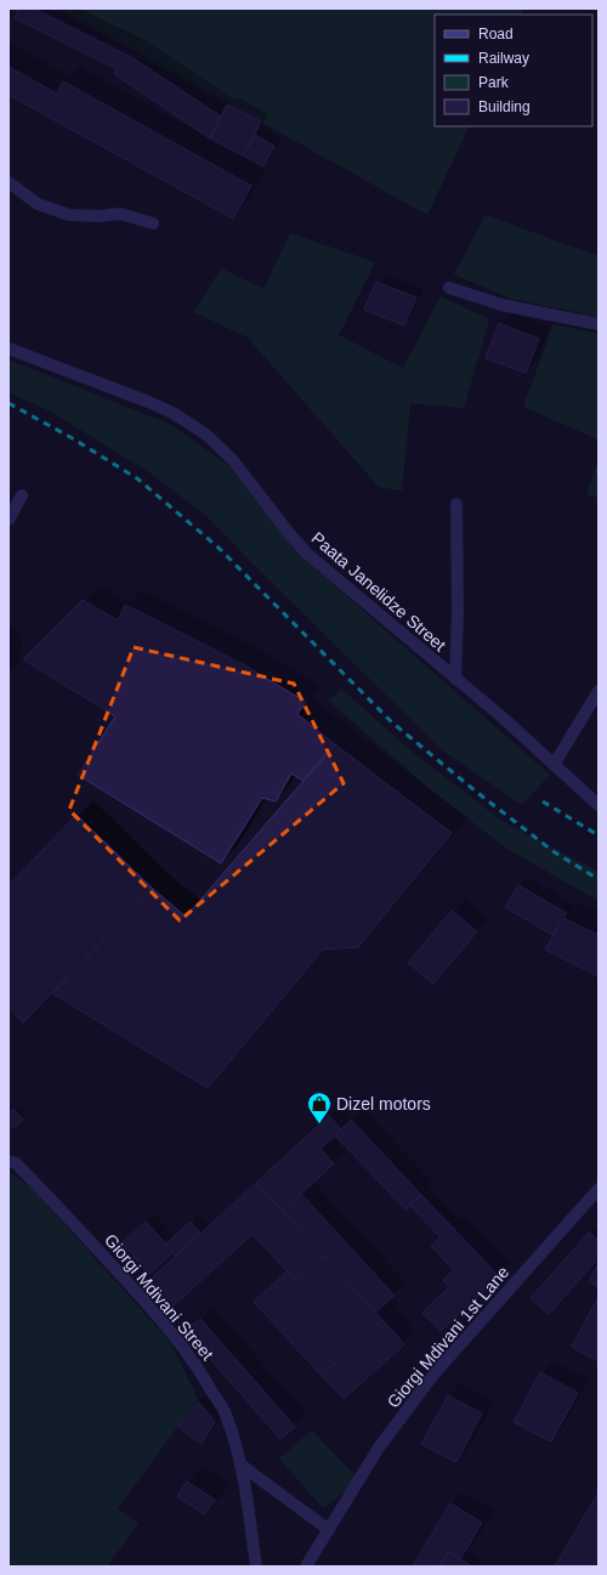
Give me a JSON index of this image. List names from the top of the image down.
{
  "streets": {
    "street": ["Paata Janelidze Street", "Giorgi Mdivani Street", "Giorgi Mdivani 1st Lane"]
  },
  "places": {
    "shop": ["Dizel motors"]
  },
  "legend": [
    "Road",
    "Railway",
    "Park",
    "Building"
  ]
}
